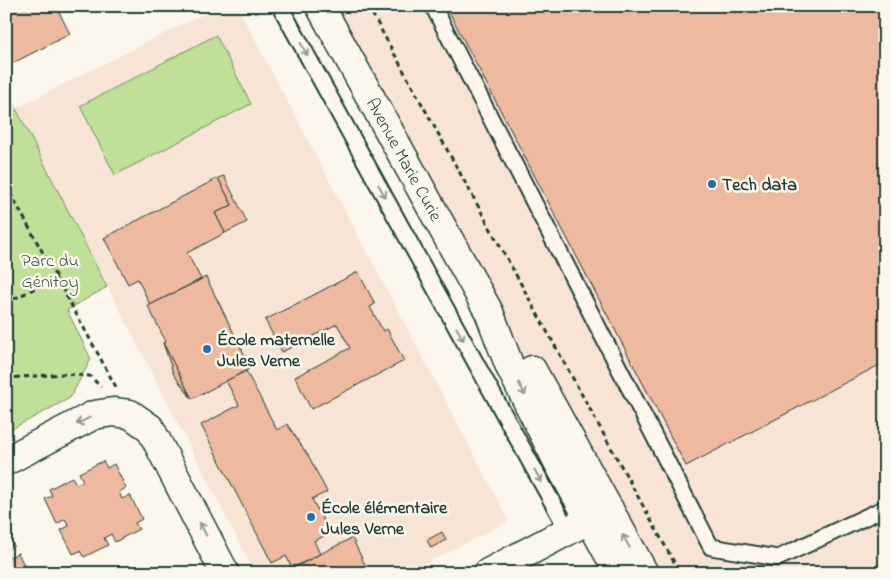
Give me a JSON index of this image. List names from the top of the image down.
{
  "streets": {
    "main road": ["Avenue Marie Curie"]
  },
  "parks": ["Parc du Génitoy"],
  "places": ["Tech data", "École maternelle Jules Verne", "École élémentaire Jules Verne"]
}
